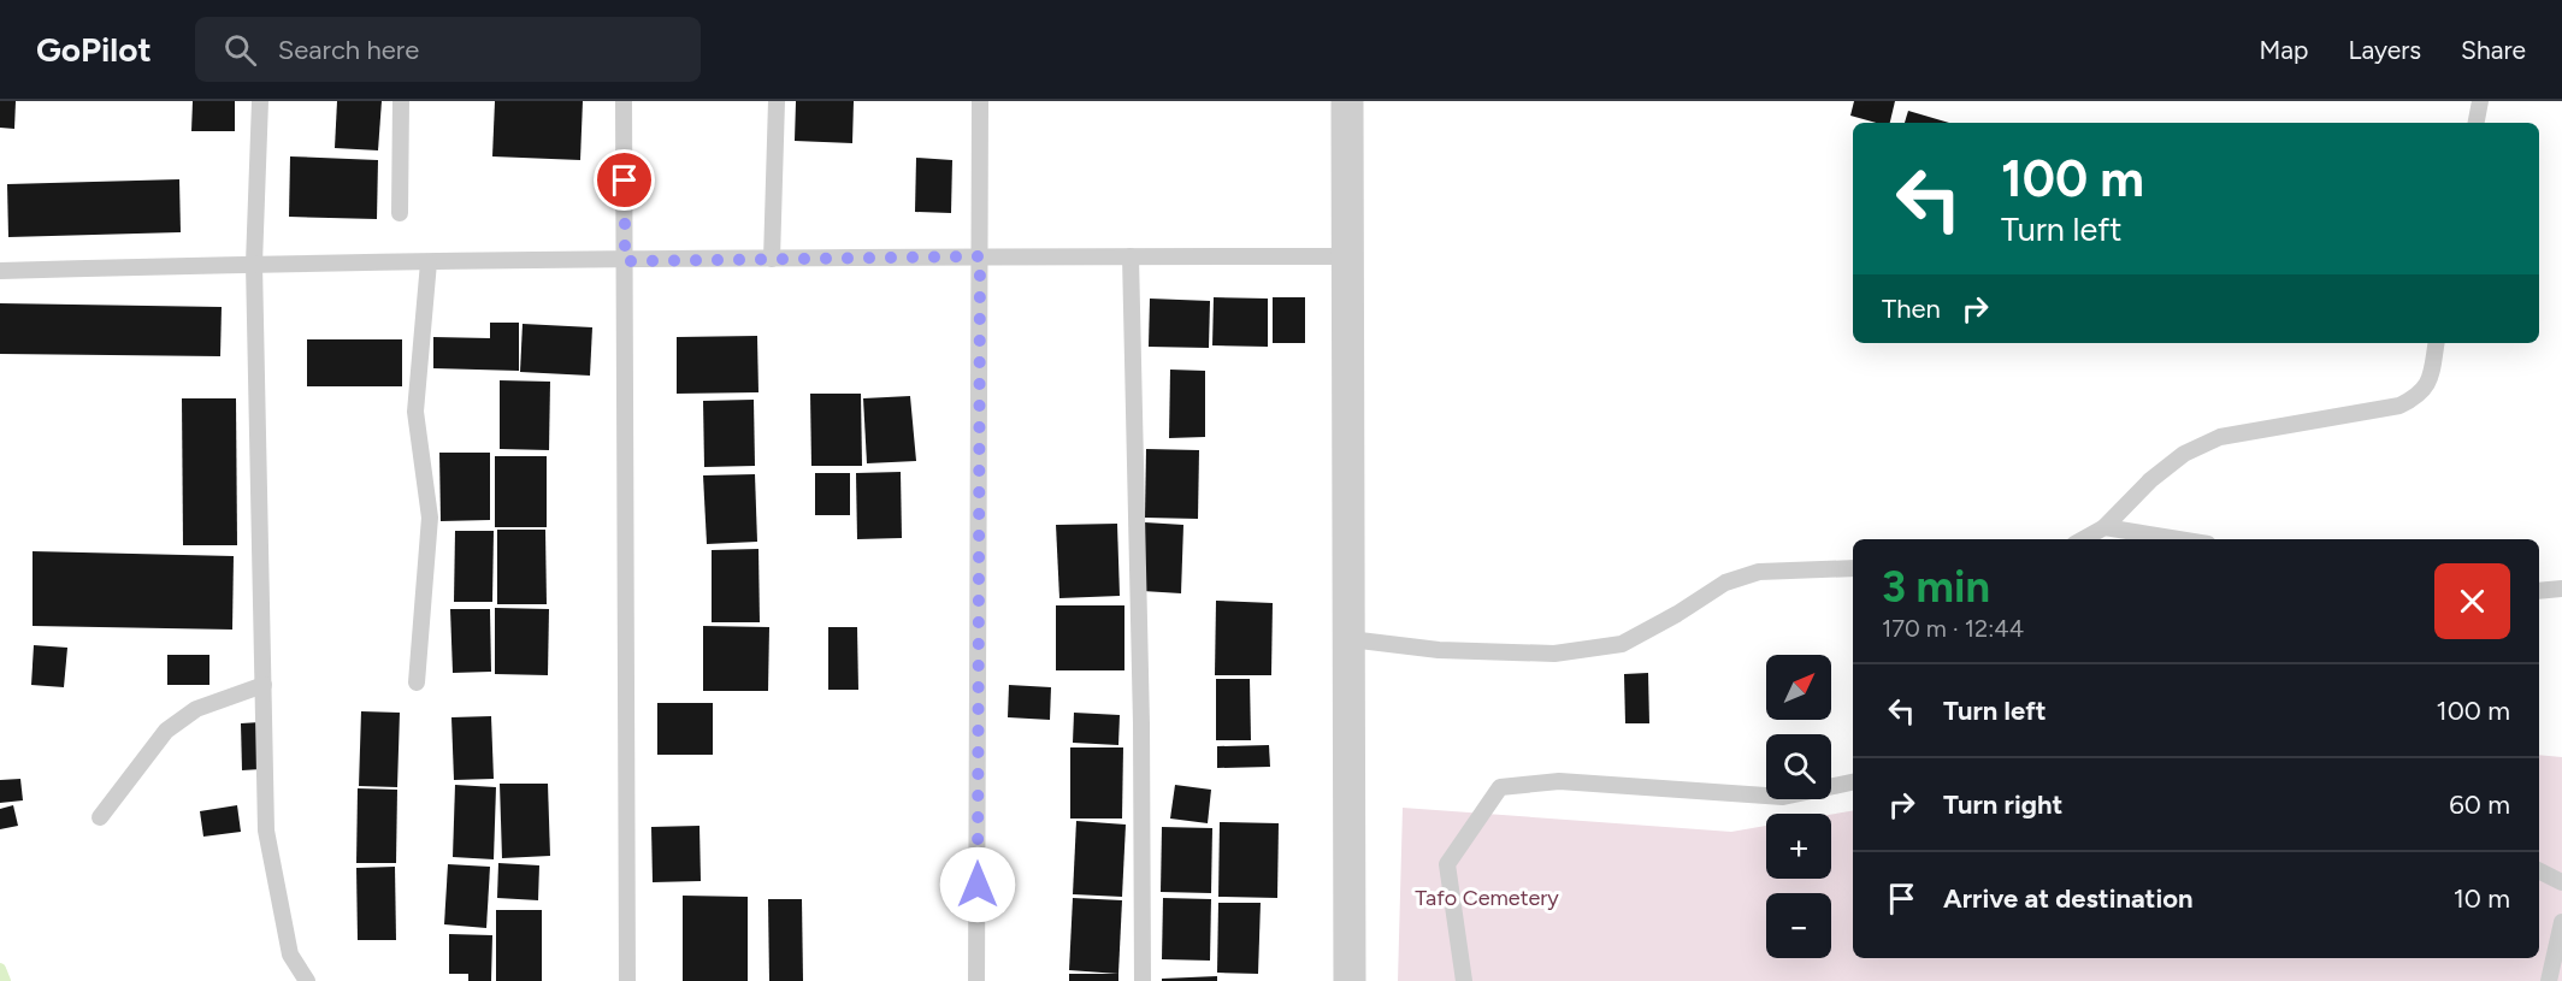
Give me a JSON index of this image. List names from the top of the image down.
{
  "parks": ["Tafo Cemetery"],
  "north": "top right",
  "page": {
    "header": "GoPilot",
    "search": "Search here",
    "nav": ["Map", "Layers", "Share"],
    "turn": ["100 m", "Turn left"],
    "then": "Then",
    "heading": ["3 min", "170 m · 12:44"],
    "map_buttons": ["+", "−"],
    "list": [
      {
        "name": "Turn left",
        "value": "100 m"
      },
      {
        "name": "Turn right",
        "value": "60 m"
      },
      {
        "name": "Arrive at destination",
        "value": "10 m"
      }
    ]
  }
}
